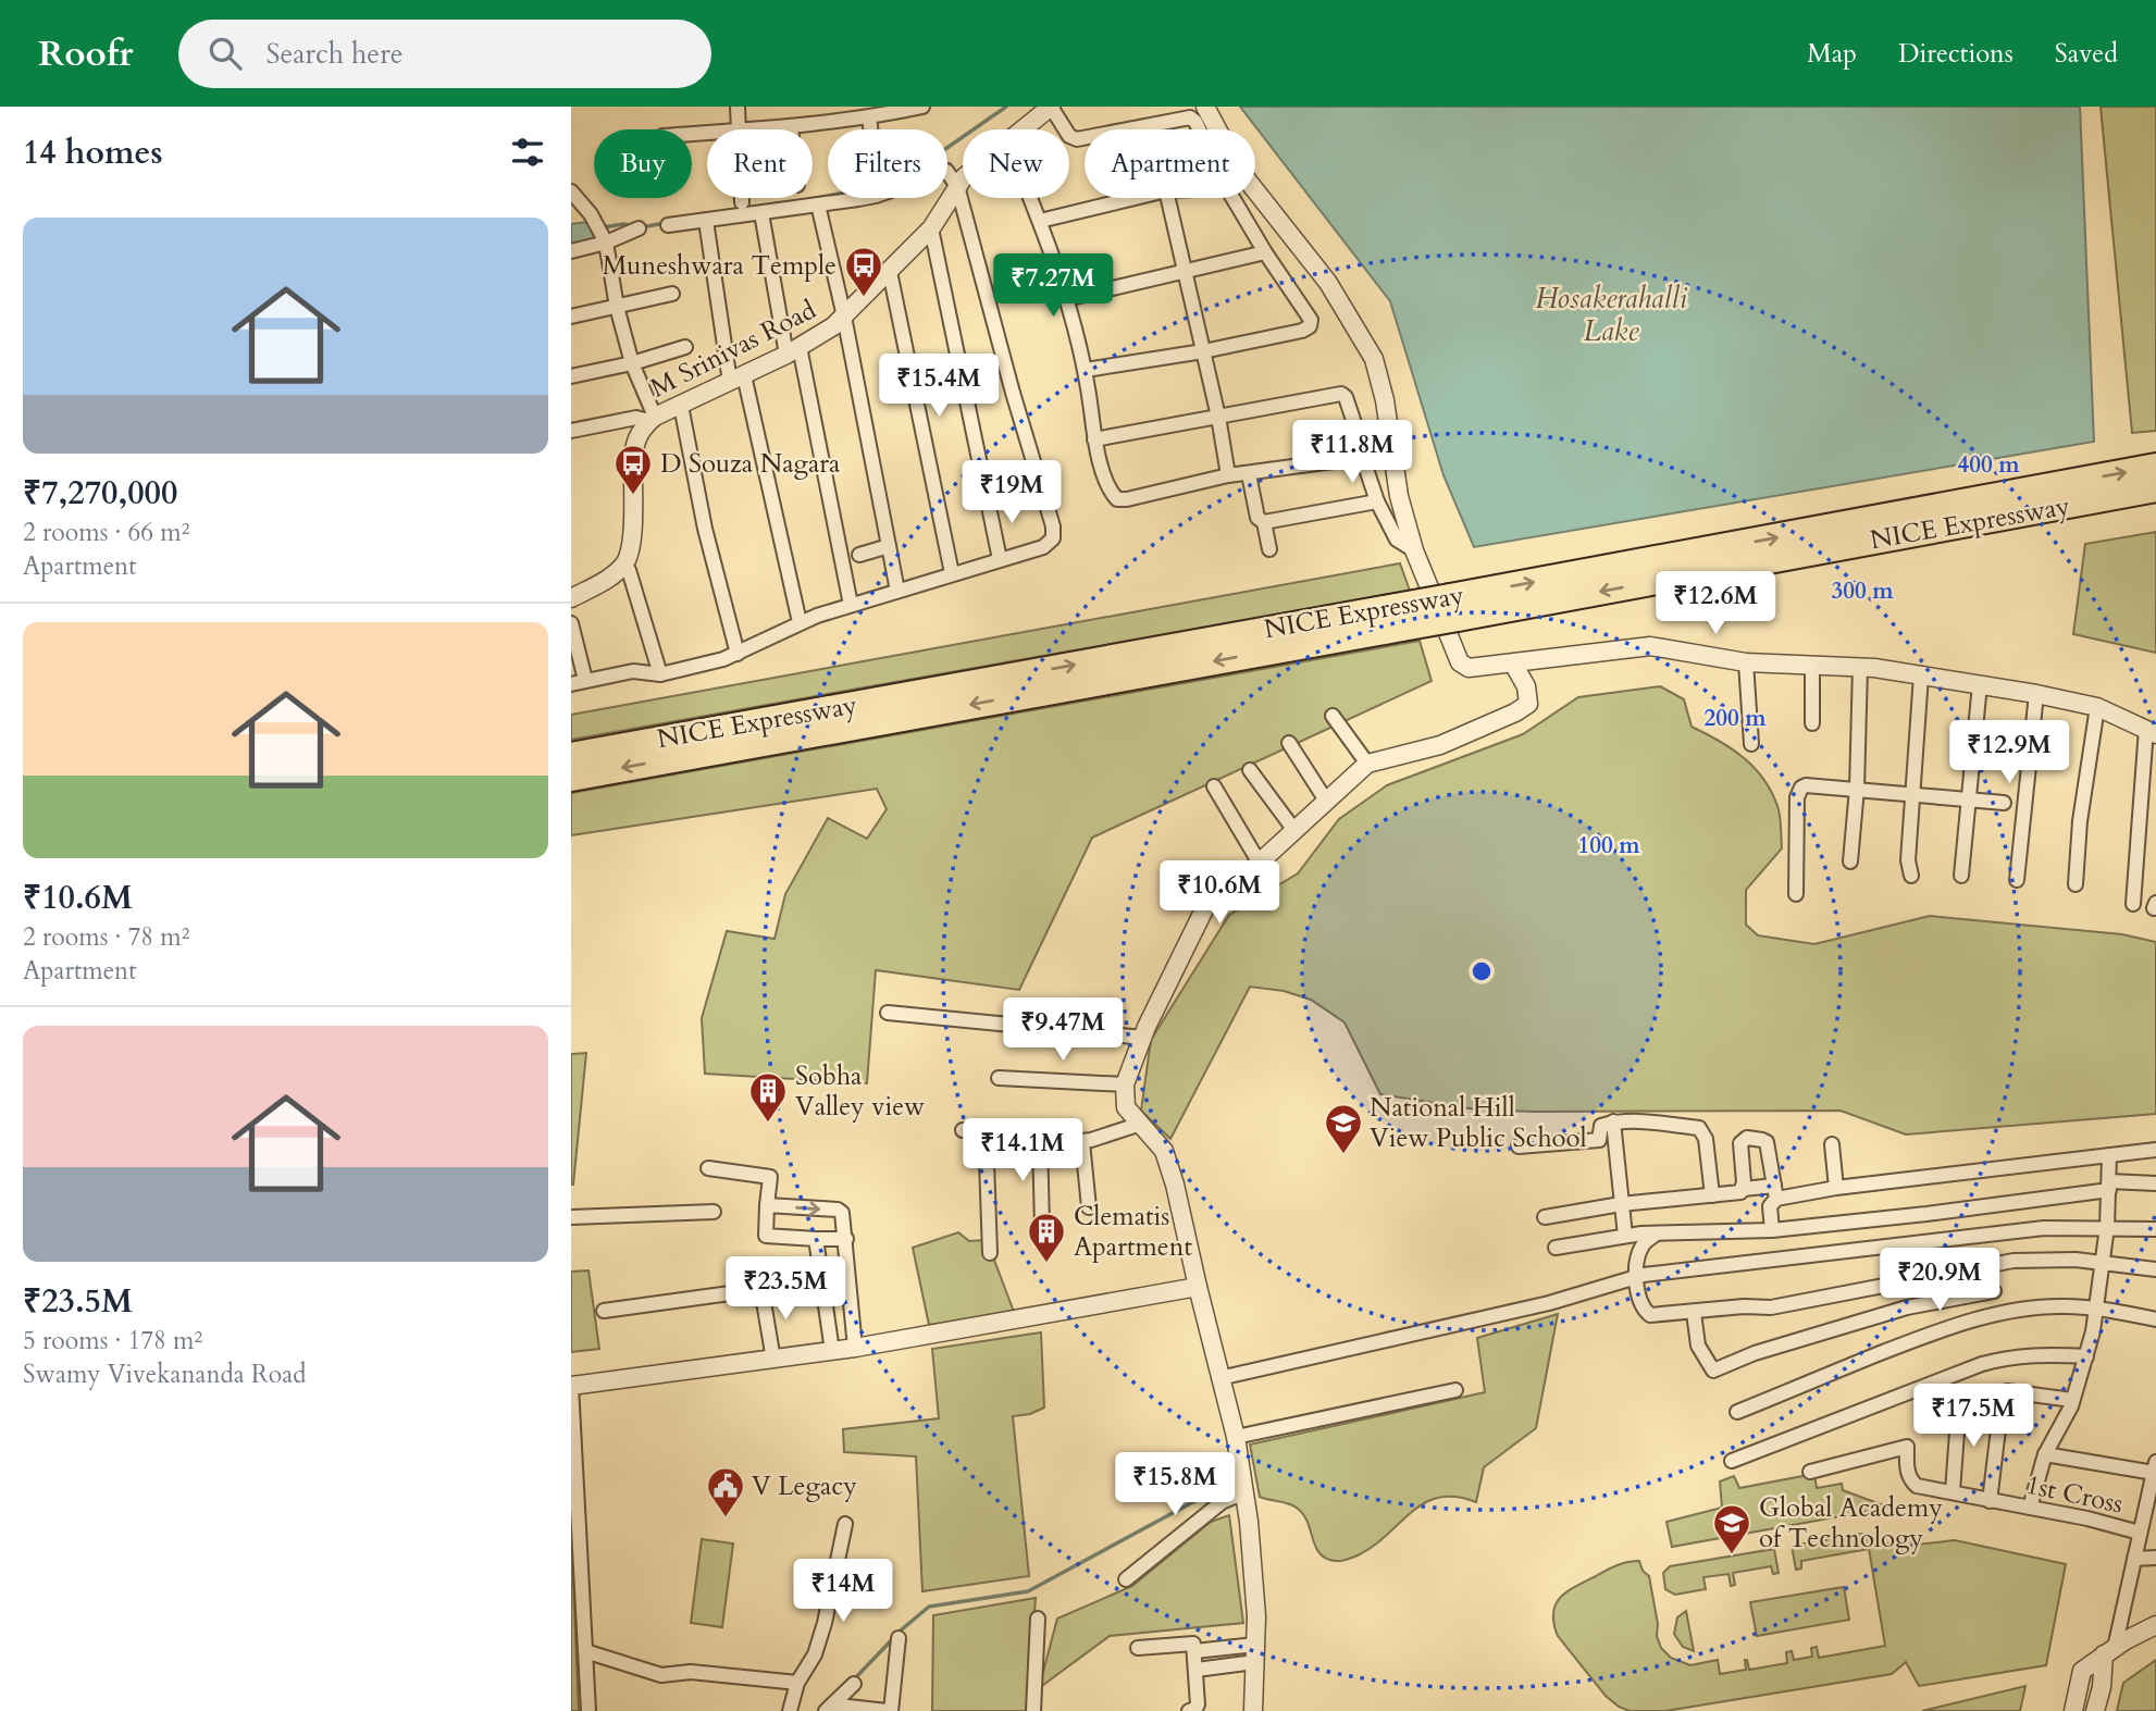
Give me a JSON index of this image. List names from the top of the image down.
{
  "streets": {
    "highway": ["NICE Expressway"],
    "street": ["M Srinivas Road", "1st Cross"]
  },
  "water": ["Hosakerahalli Lake"],
  "places": {
    "bus stop": ["Muneshwara Temple", "D Souza Nagara"],
    "building": ["Sobha Valley view", "Clematis Apartment"],
    "school or university": ["National Hill View Public School", "Global Academy of Technology"],
    "public building": ["V Legacy"]
  },
  "page": {
    "header": "Roofr",
    "search": "Search here",
    "nav": ["Map", "Directions", "Saved"],
    "heading": "14 homes",
    "chip": [
      "Buy",
      "Rent",
      "Filters",
      "New",
      "Apartment"
    ],
    "list": [
      {
        "name": "₹7,270,000",
        "note": "2 rooms · 66 m² · Apartment"
      },
      {
        "name": "₹10.6M",
        "note": "2 rooms · 78 m² · Apartment"
      },
      {
        "name": "₹23.5M",
        "note": "5 rooms · 178 m² · Swamy Vivekananda Road"
      }
    ],
    "price": [
      "₹7.27M",
      "₹15.4M",
      "₹11.8M",
      "₹19M",
      "₹12.6M",
      "₹12.9M",
      "₹10.6M",
      "₹9.47M",
      "₹14.1M",
      "₹20.9M",
      "₹23.5M",
      "₹17.5M",
      "₹15.8M",
      "₹14M"
    ]
  },
  "rings": [
    "400 m",
    "300 m",
    "200 m",
    "100 m"
  ]
}
